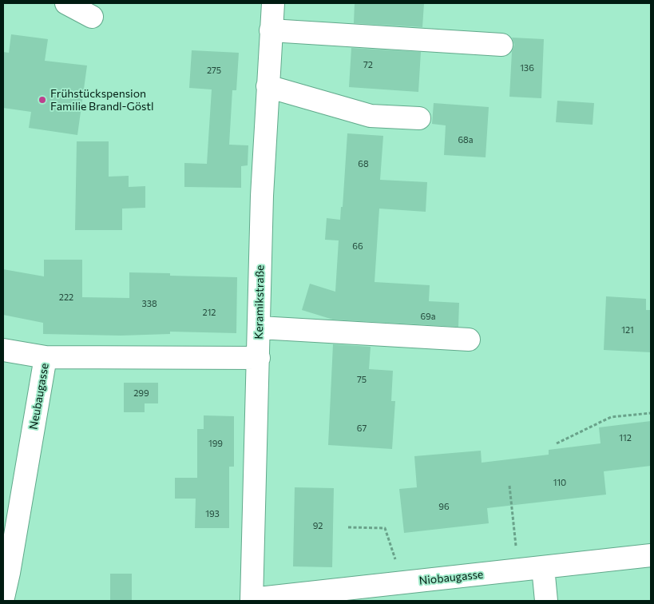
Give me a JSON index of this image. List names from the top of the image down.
{
  "streets": {
    "street": ["Keramikstraße", "Neubaugasse", "Niobaugasse"]
  },
  "crossings": [
    ["Keramikstraße", "Neubaugasse"],
    ["Keramikstraße", "Niobaugasse"]
  ],
  "places": ["Frühstückspension Familie Brandl-Göstl"],
  "house_numbers": [
    "72",
    "136",
    "275",
    "68a",
    "68",
    "66",
    "222",
    "338",
    "212",
    "69a",
    "121",
    "75",
    "299",
    "67",
    "112",
    "199",
    "110",
    "96",
    "193",
    "92"
  ]
}
